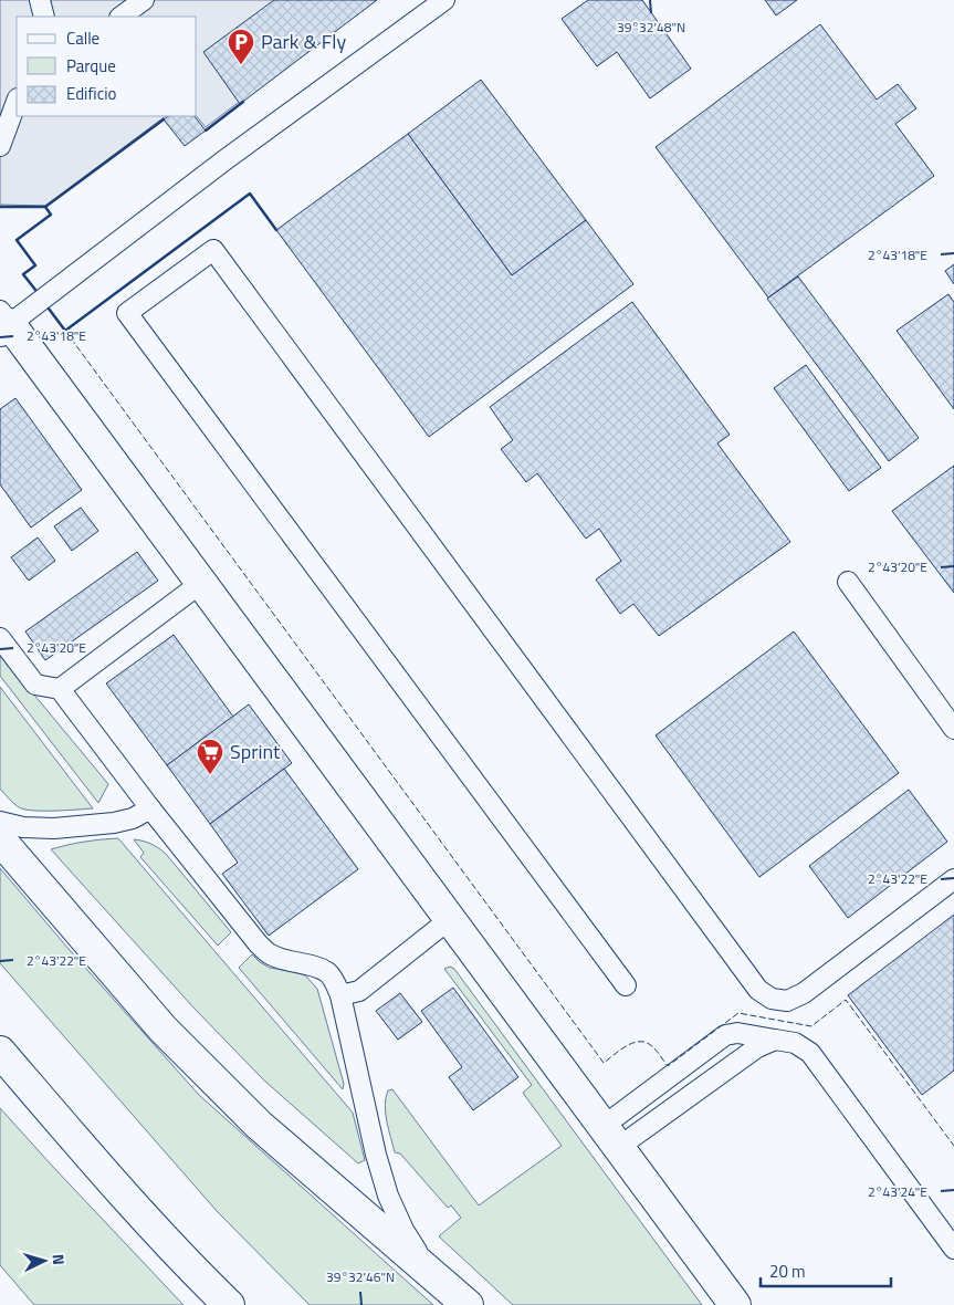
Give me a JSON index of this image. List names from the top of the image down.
{
  "places": {
    "parking": ["Park & Fly"],
    "supermarket": ["Sprint"]
  },
  "legend": ["Calle", "Parque", "Edificio"],
  "scale_bar": "20 m",
  "north": "right",
  "coordinates": [
    "39°32'48\"N",
    "2°43'18\"E",
    "2°43'20\"E",
    "2°43'22\"E",
    "2°43'24\"E",
    "39°32'46\"N"
  ]
}
